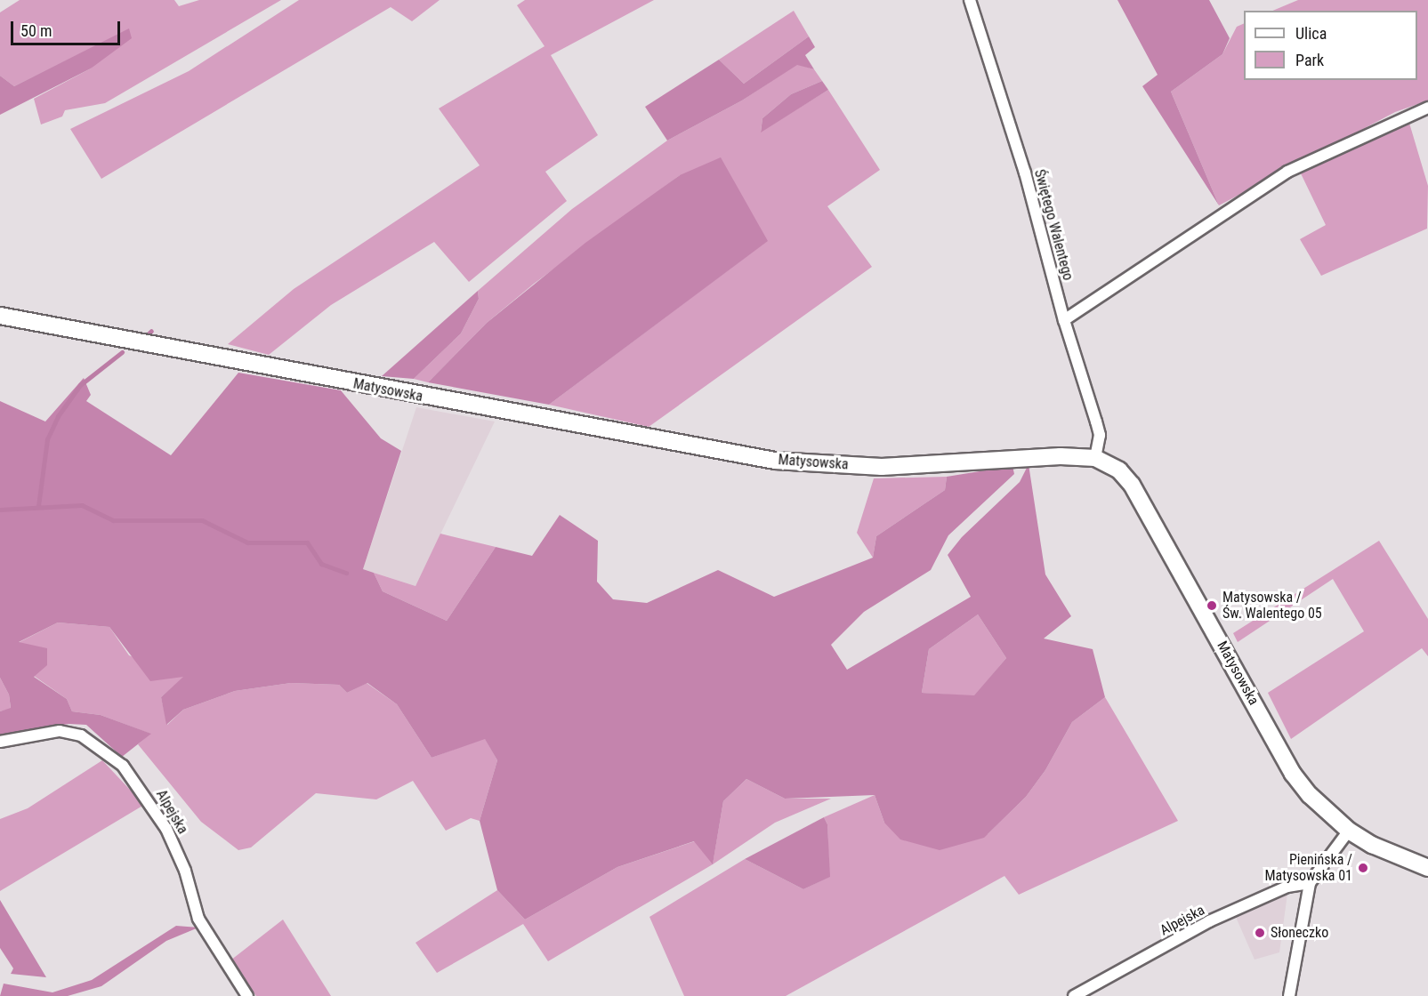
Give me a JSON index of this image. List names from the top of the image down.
{
  "streets": {
    "street": ["Świętego Walentego", "Matysowska", "Alpejska"]
  },
  "crossings": [
    ["Świętego Walentego", "Matysowska"]
  ],
  "places": ["Matysowska / Św. Walentego 05", "Pienińska / Matysowska 01", "Słoneczko"],
  "legend": ["Ulica", "Park"],
  "scale_bar": "50 m"
}
